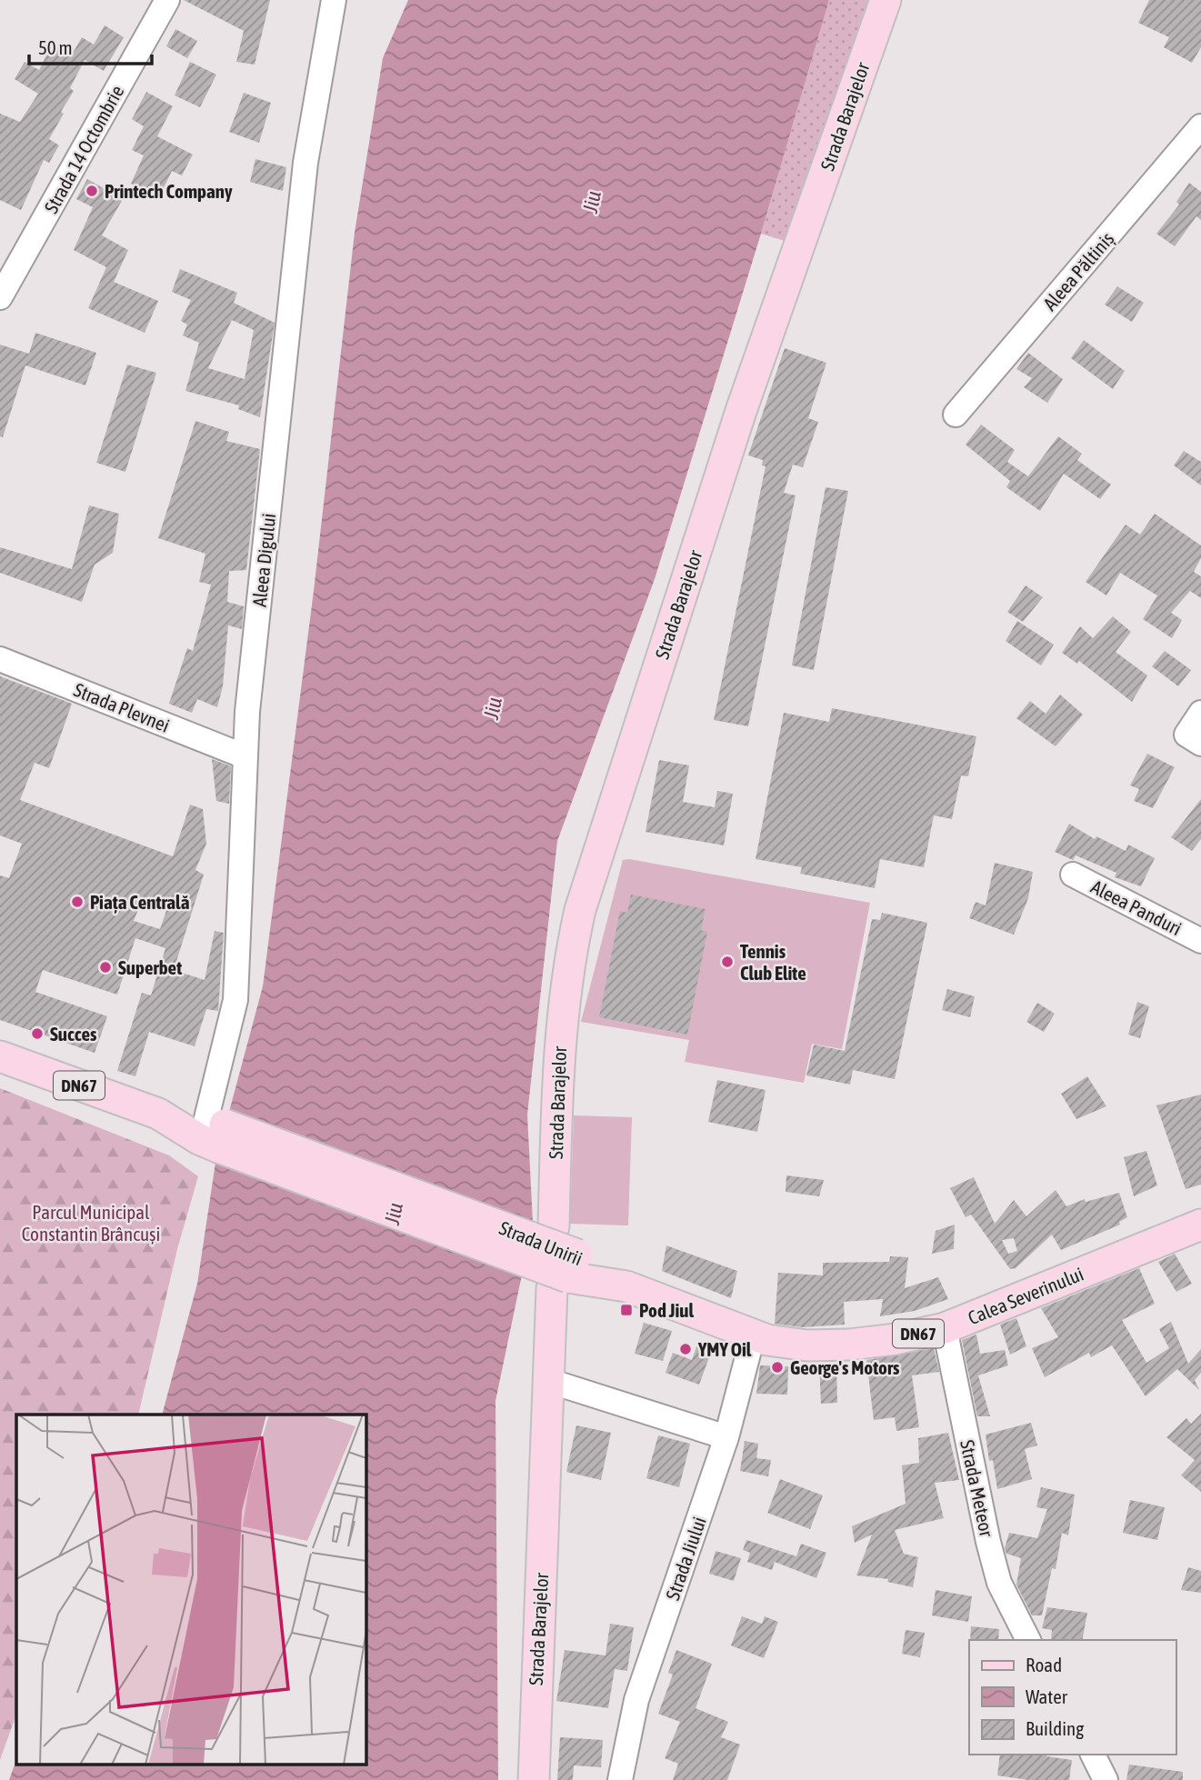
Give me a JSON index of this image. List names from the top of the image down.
{
  "streets": {
    "main road": [
      "Strada Barajelor",
      "DN67",
      "Strada Unirii",
      "Calea Severinului"
    ],
    "street": [
      "Strada 14 Octombrie",
      "Aleea Păltiniș",
      "Aleea Digului",
      "Strada Plevnei",
      "Aleea Panduri",
      "Strada Meteor",
      "Strada Jiului"
    ]
  },
  "crossings": [
    ["Strada Barajelor", "Strada Unirii"],
    ["Aleea Digului", "Strada Plevnei"],
    ["Aleea Digului", "Strada Unirii"],
    ["Strada Unirii", "Calea Severinului"],
    ["Calea Severinului", "Strada Meteor"],
    ["Calea Severinului", "Strada Jiului"]
  ],
  "water": ["Jiu"],
  "parks": ["Parcul Municipal Constantin Brâncuși"],
  "places": {
    "other": [
      "Printech Company",
      "Piața Centrală",
      "Tennis Club Elite",
      "Superbet",
      "Succes",
      "YMY Oil",
      "George's Motors"
    ],
    "transit": ["Pod Jiul"]
  },
  "legend": ["Road", "Water", "Building"],
  "scale_bar": "50 m"
}
